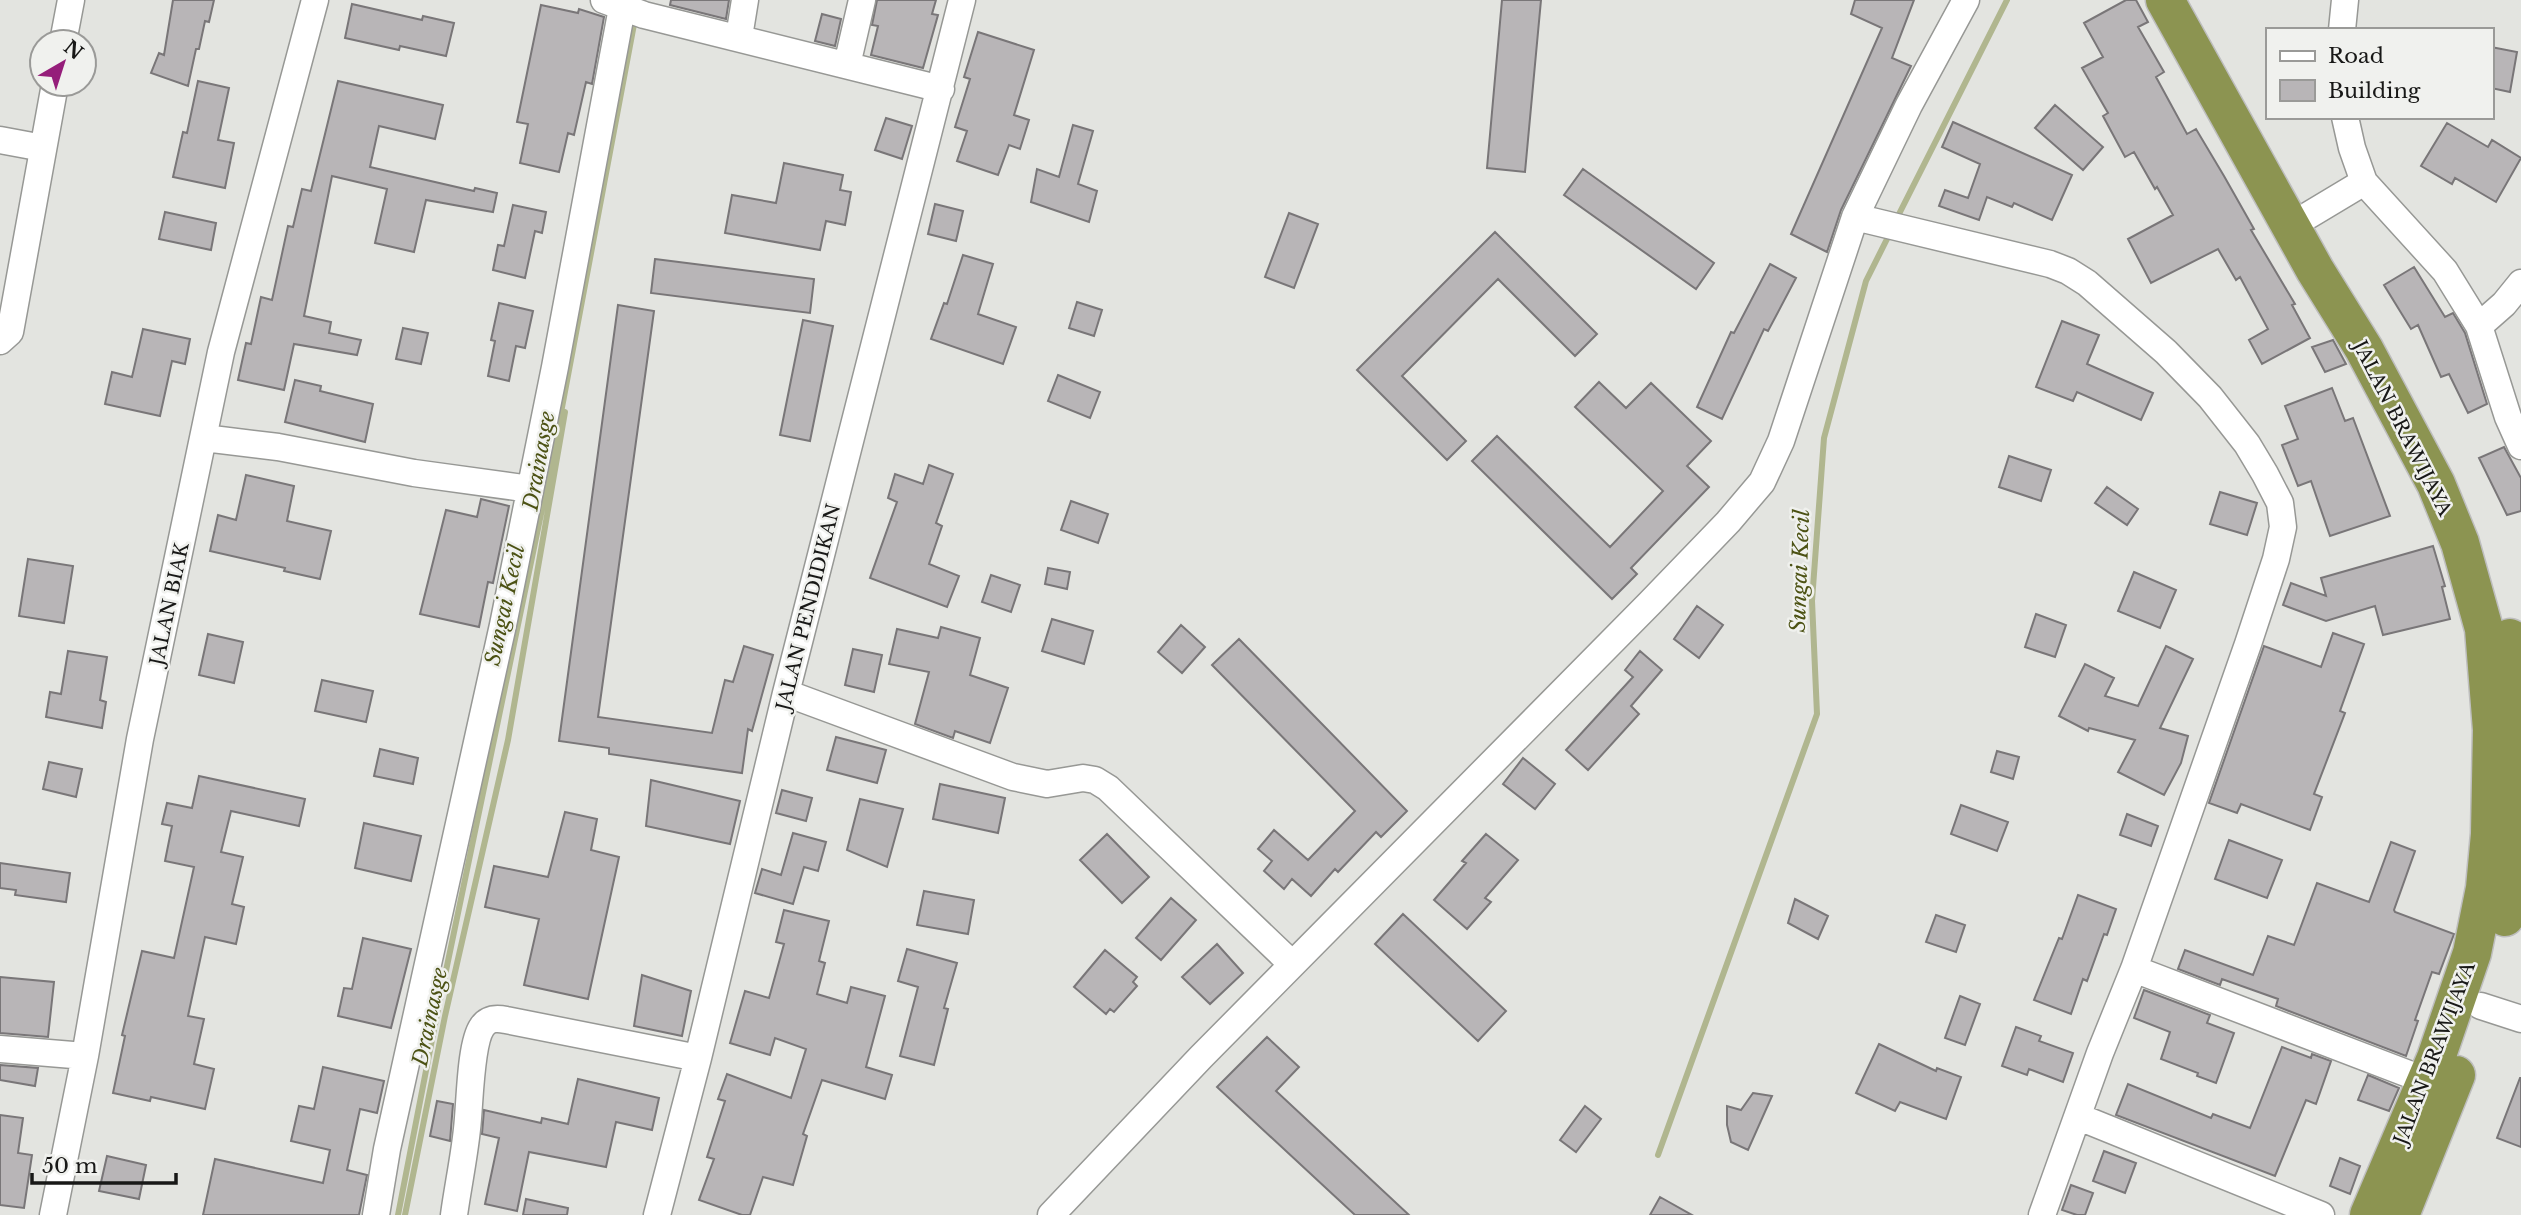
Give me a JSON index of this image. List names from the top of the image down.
{
  "streets": {
    "highway": ["JALAN BRAWIJAYA"],
    "street": ["JALAN BIAK", "JALAN PENDIDIKAN"]
  },
  "water": ["Drainasge", "Sungai Kecil"],
  "legend": ["Road", "Building"],
  "scale_bar": "50 m",
  "north": "top right"
}
